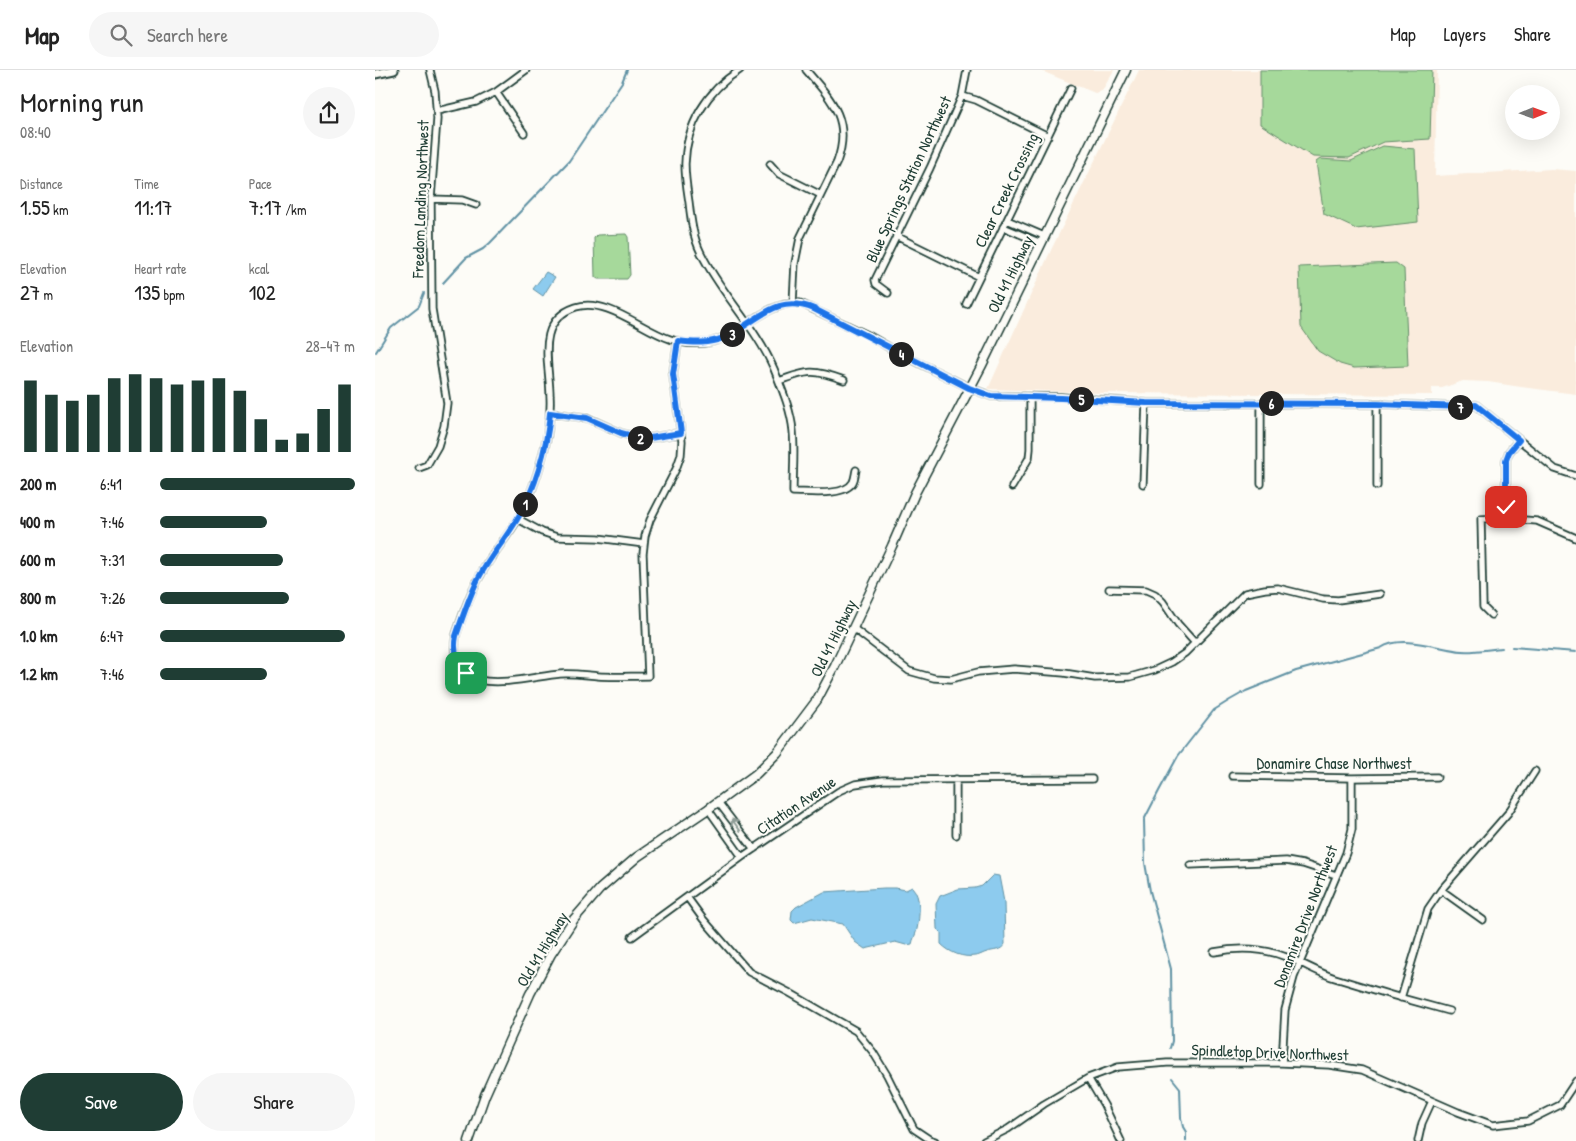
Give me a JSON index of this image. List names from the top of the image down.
{
  "streets": {
    "main road": ["Old 41 Highway"],
    "street": [
      "Blue Springs Station Northwest",
      "Clear Creek Crossing",
      "Freedom Landing Northwest",
      "Donamire Chase Northwest",
      "Citation Avenue",
      "Donamire Drive Northwest",
      "Spindletop Drive Northwest"
    ]
  },
  "crossings": [
    ["Donamire Chase Northwest", "Donamire Drive Northwest"],
    ["Donamire Drive Northwest", "Spindletop Drive Northwest"]
  ],
  "north": "right",
  "page": {
    "header": "Map",
    "search": "Search here",
    "nav": ["Map", "Layers", "Share"],
    "heading": ["Morning run", "08:40"],
    "stats": [
      ["Distance", "1.55 km"],
      ["Time", "11:17"],
      ["Pace", "7:17 /km"],
      ["Elevation", "27 m"],
      ["Heart rate", "135 bpm"],
      ["kcal", "102"]
    ],
    "pins": [
      "3",
      "4",
      "5",
      "6",
      "7",
      "2",
      "1"
    ],
    "chart": ["Elevation", "28–47 m"],
    "list": [
      {
        "name": "200 m",
        "note": "6:41"
      },
      {
        "name": "400 m",
        "note": "7:46"
      },
      {
        "name": "600 m",
        "note": "7:31"
      },
      {
        "name": "800 m",
        "note": "7:26"
      },
      {
        "name": "1.0 km",
        "note": "6:47"
      },
      {
        "name": "1.2 km",
        "note": "7:46"
      }
    ],
    "buttons": ["Save", "Share"]
  }
}
